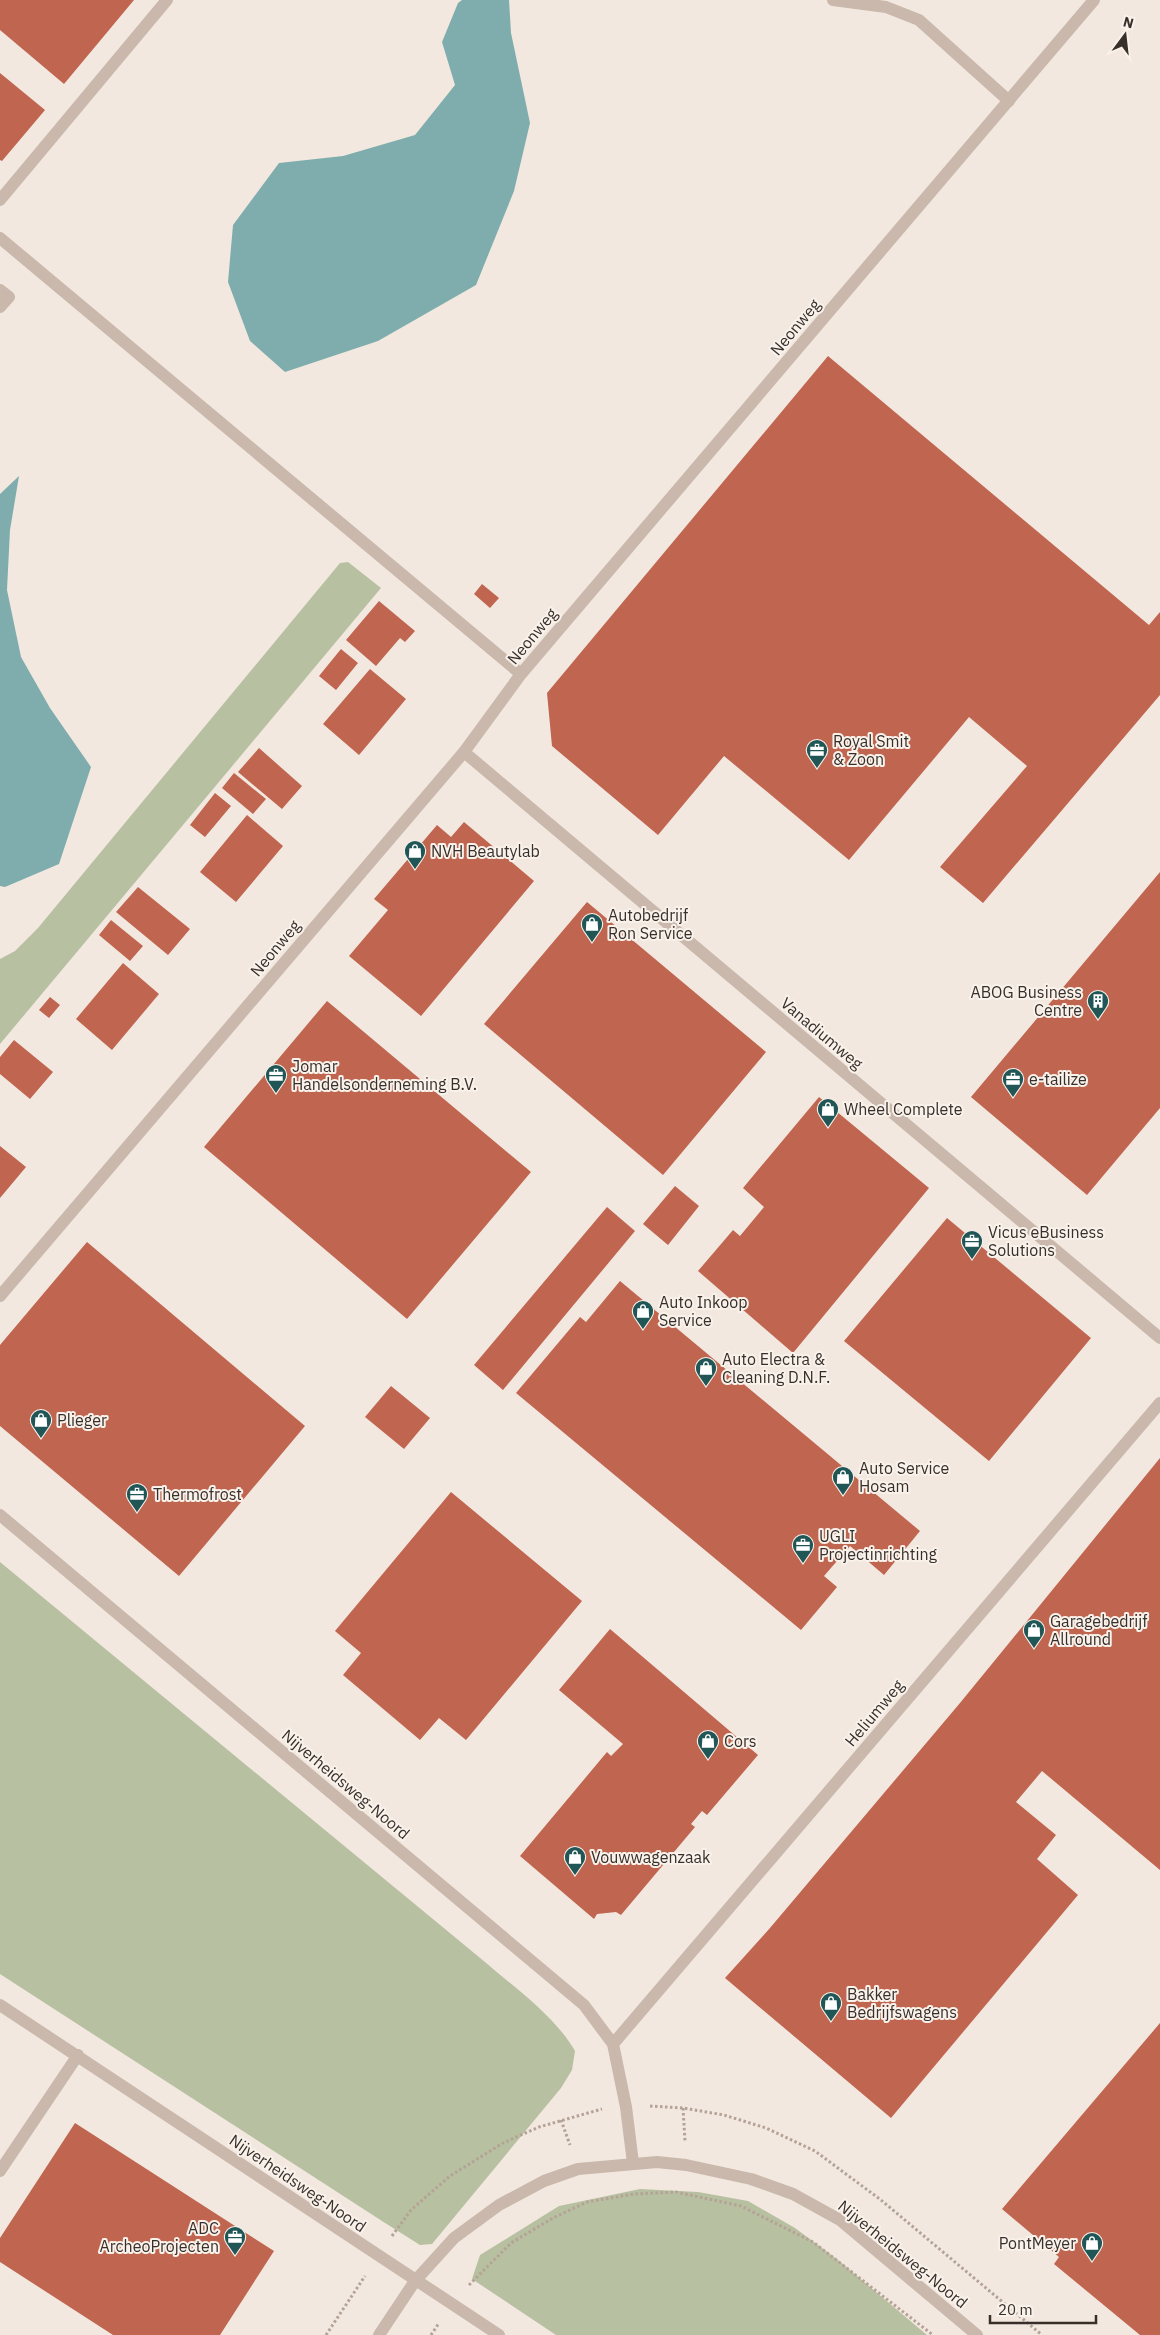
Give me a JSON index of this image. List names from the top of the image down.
{
  "streets": {
    "street": [
      "Neonweg",
      "Vanadiumweg",
      "Heliumweg",
      "Nijverheidsweg-Noord"
    ]
  },
  "crossings": [
    ["Neonweg", "Vanadiumweg"],
    ["Heliumweg", "Nijverheidsweg-Noord"]
  ],
  "places": {
    "office": [
      "Royal Smit & Zoon",
      "Jomar Handelsonderneming B.V.",
      "e-tailize",
      "Vicus eBusiness Solutions",
      "Thermofrost",
      "UGLI Projectinrichting",
      "ADC ArcheoProjecten"
    ],
    "shop": [
      "NVH Beautylab",
      "Autobedrijf Ron Service",
      "Wheel Complete",
      "Auto Inkoop Service",
      "Auto Electra & Cleaning D.N.F.",
      "Plieger",
      "Auto Service Hosam",
      "Garagebedrijf Allround",
      "Cors",
      "Vouwwagenzaak",
      "Bakker Bedrijfswagens",
      "PontMeyer"
    ],
    "building": ["ABOG Business Centre"]
  },
  "scale_bar": "20 m",
  "north": "top"
}
